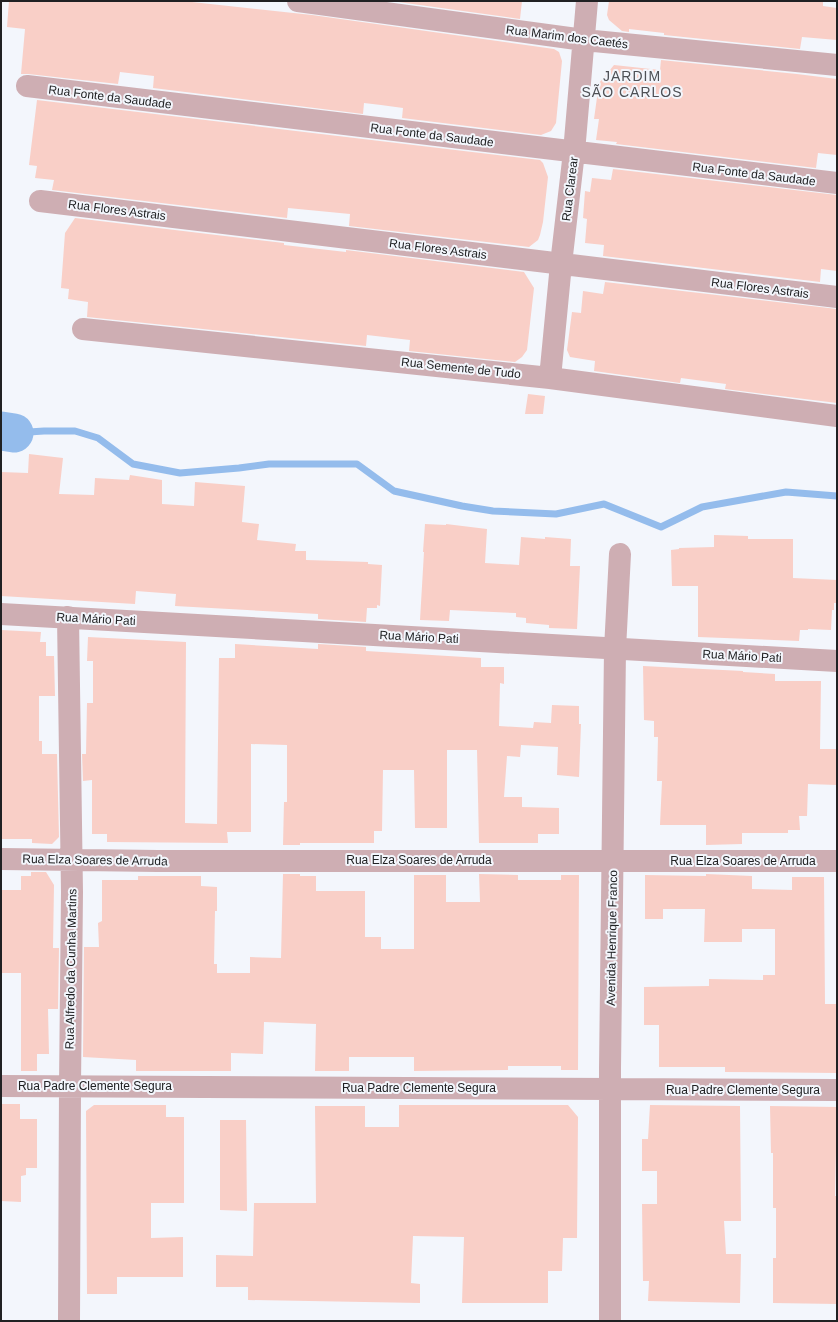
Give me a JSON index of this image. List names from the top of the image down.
{
  "streets": {
    "street": [
      "Rua Marim dos Caetés",
      "Rua Fonte da Saudade",
      "Rua Clarear",
      "Rua Flores Astrais",
      "Rua Semente de Tudo",
      "Rua Mário Pati",
      "Rua Elza Soares de Arruda",
      "Avenida Henrique Franco",
      "Rua Alfredo da Cunha Martins",
      "Rua Padre Clemente Segura"
    ]
  },
  "crossings": [
    ["Rua Marim dos Caetés", "Rua Clarear"],
    ["Rua Fonte da Saudade", "Rua Clarear"],
    ["Rua Clarear", "Rua Flores Astrais"],
    ["Rua Clarear", "Rua Semente de Tudo"],
    ["Rua Mário Pati", "Avenida Henrique Franco"],
    ["Rua Mário Pati", "Rua Alfredo da Cunha Martins"],
    ["Rua Elza Soares de Arruda", "Avenida Henrique Franco"],
    ["Rua Elza Soares de Arruda", "Rua Alfredo da Cunha Martins"],
    ["Avenida Henrique Franco", "Rua Padre Clemente Segura"],
    ["Rua Alfredo da Cunha Martins", "Rua Padre Clemente Segura"]
  ],
  "districts": ["JARDIM SÃO CARLOS"]
}
